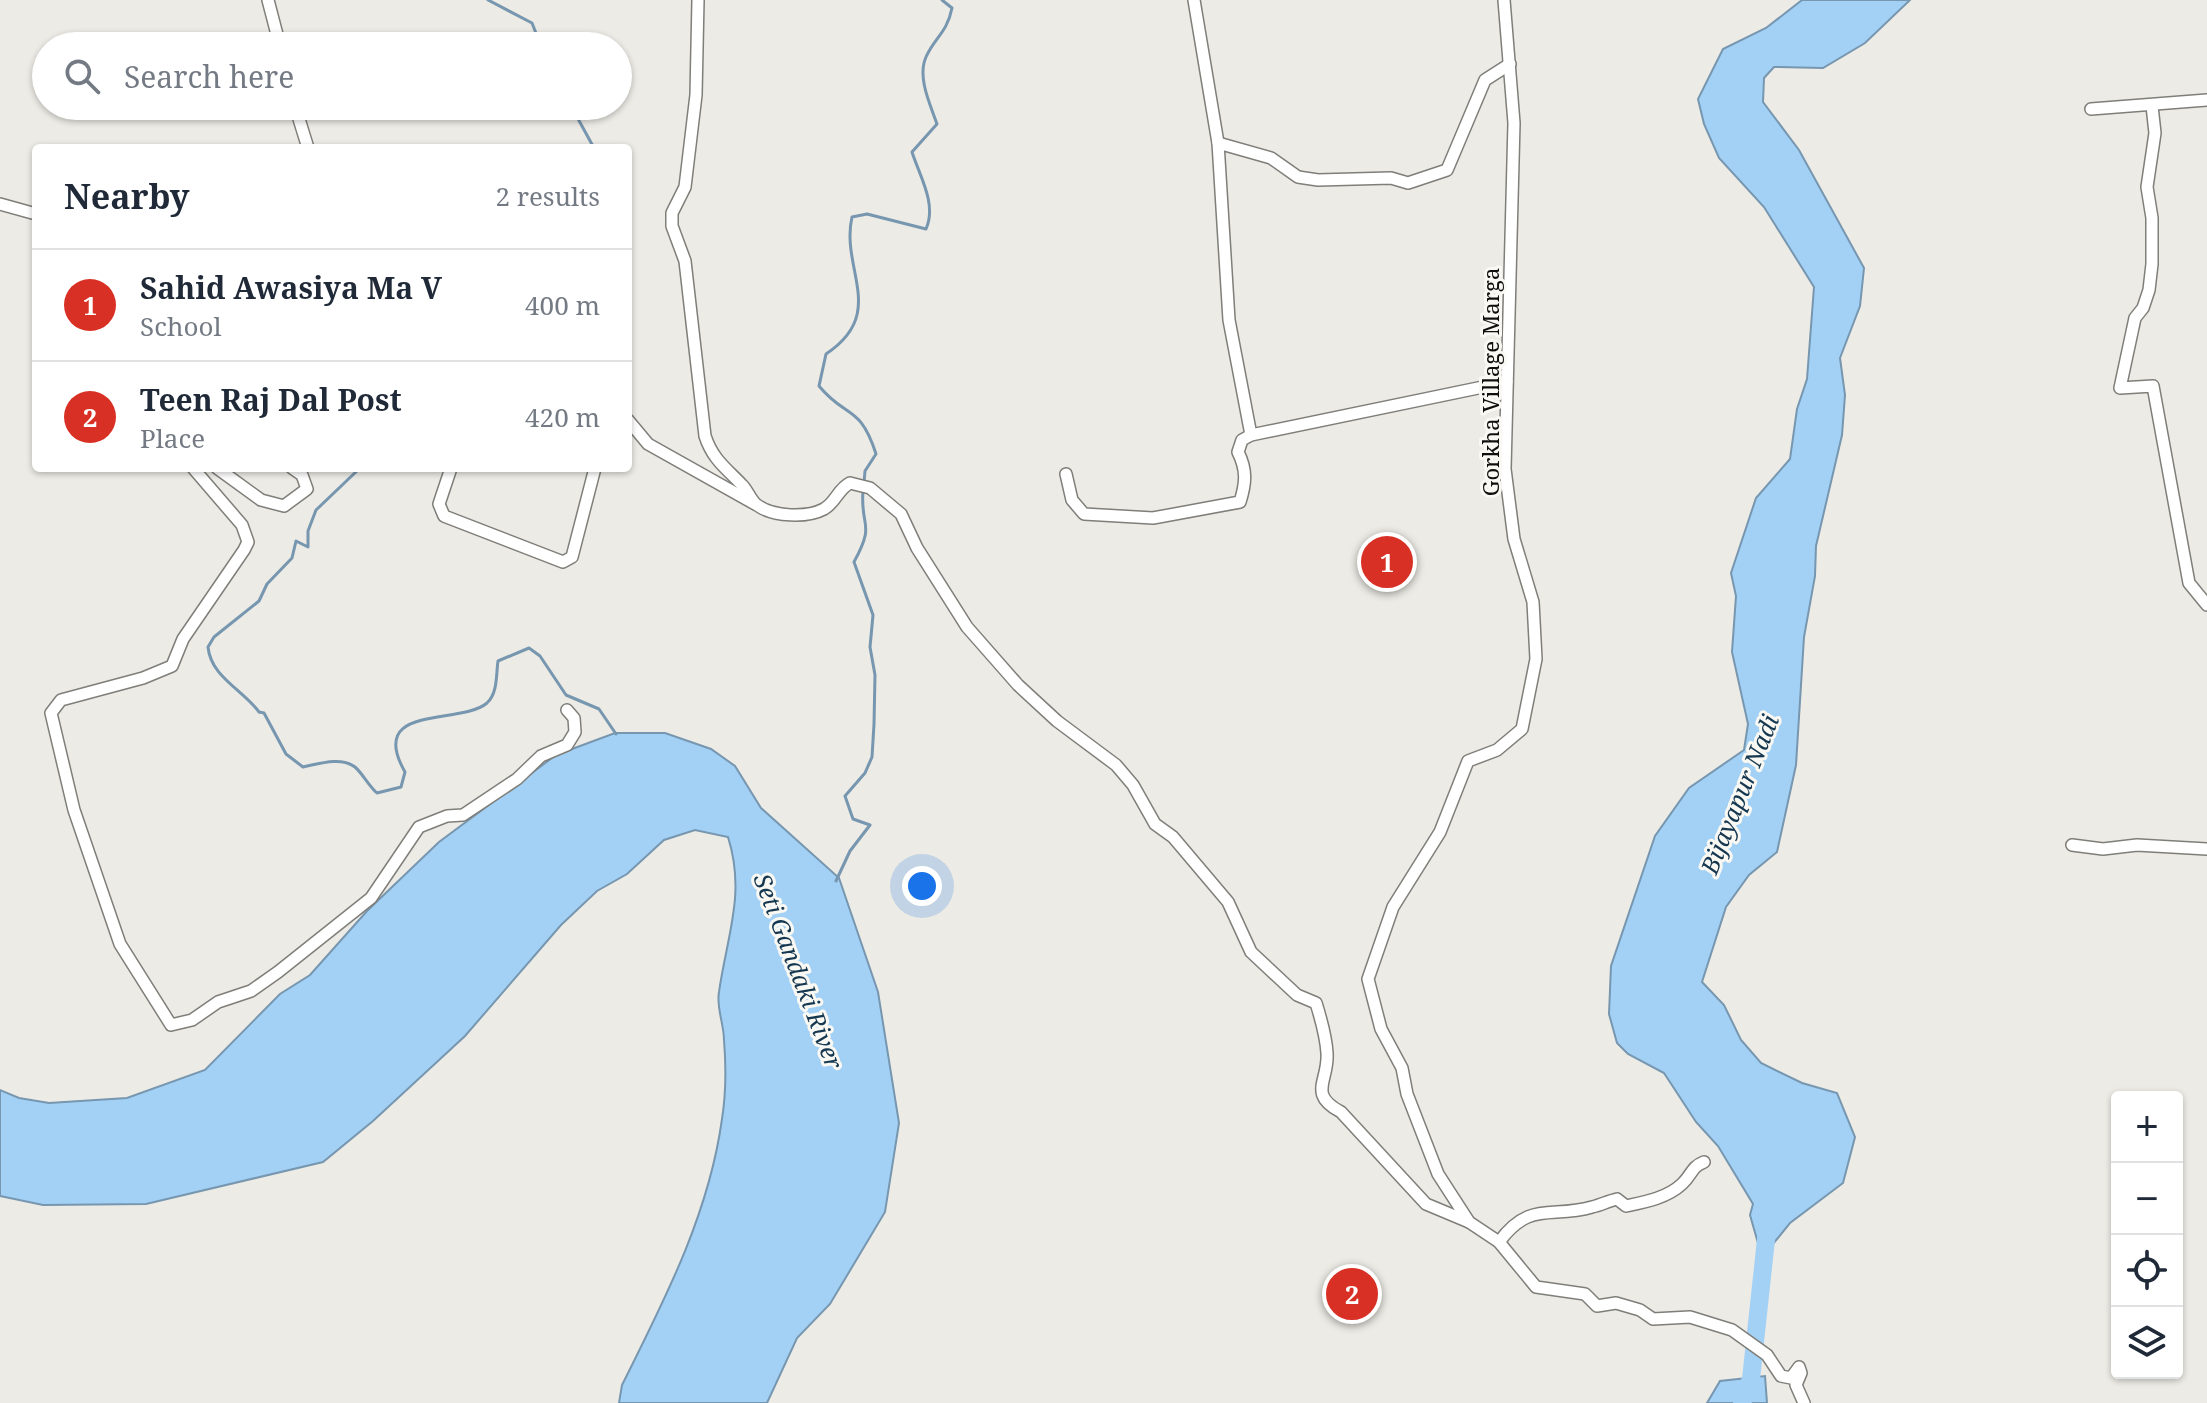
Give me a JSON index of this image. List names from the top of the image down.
{
  "streets": {
    "street": ["Gorkha Village Marga"]
  },
  "water": ["Bijayapur Nadi", "Seti Gandaki River"],
  "page": {
    "search": "Search here",
    "heading": ["Nearby", "2 results"],
    "list": [
      {
        "mark": "1",
        "name": "Sahid Awasiya Ma V",
        "note": "School",
        "value": "400 m"
      },
      {
        "mark": "2",
        "name": "Teen Raj Dal Post",
        "note": "Place",
        "value": "420 m"
      }
    ],
    "pins": ["1", "2"],
    "map_buttons": ["+", "−"]
  }
}
